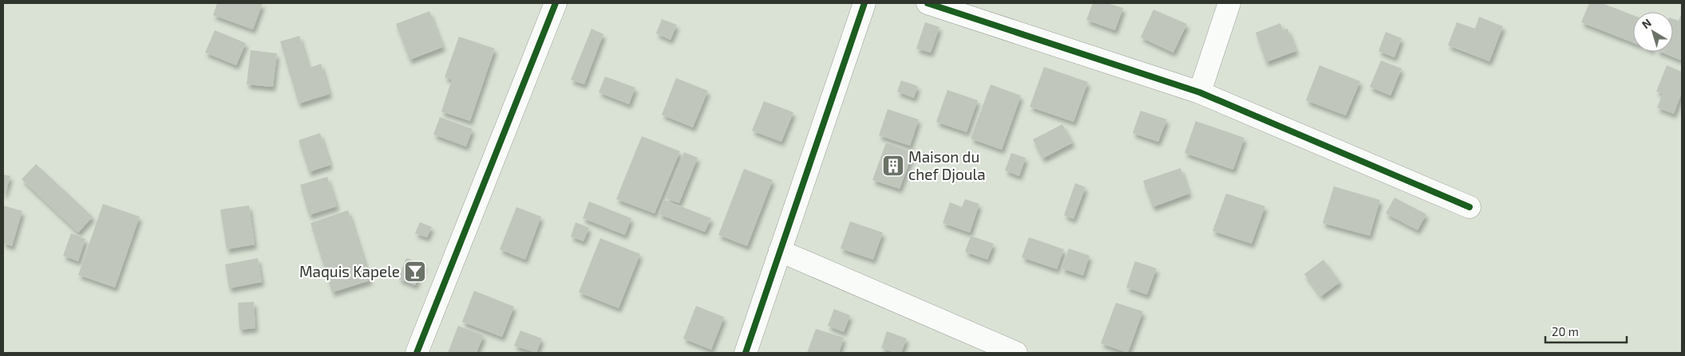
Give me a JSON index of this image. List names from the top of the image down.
{
  "places": {
    "building": ["Maison du chef Djoula"],
    "bar": ["Maquis Kapele"]
  },
  "scale_bar": "20 m",
  "north": "top left"
}
